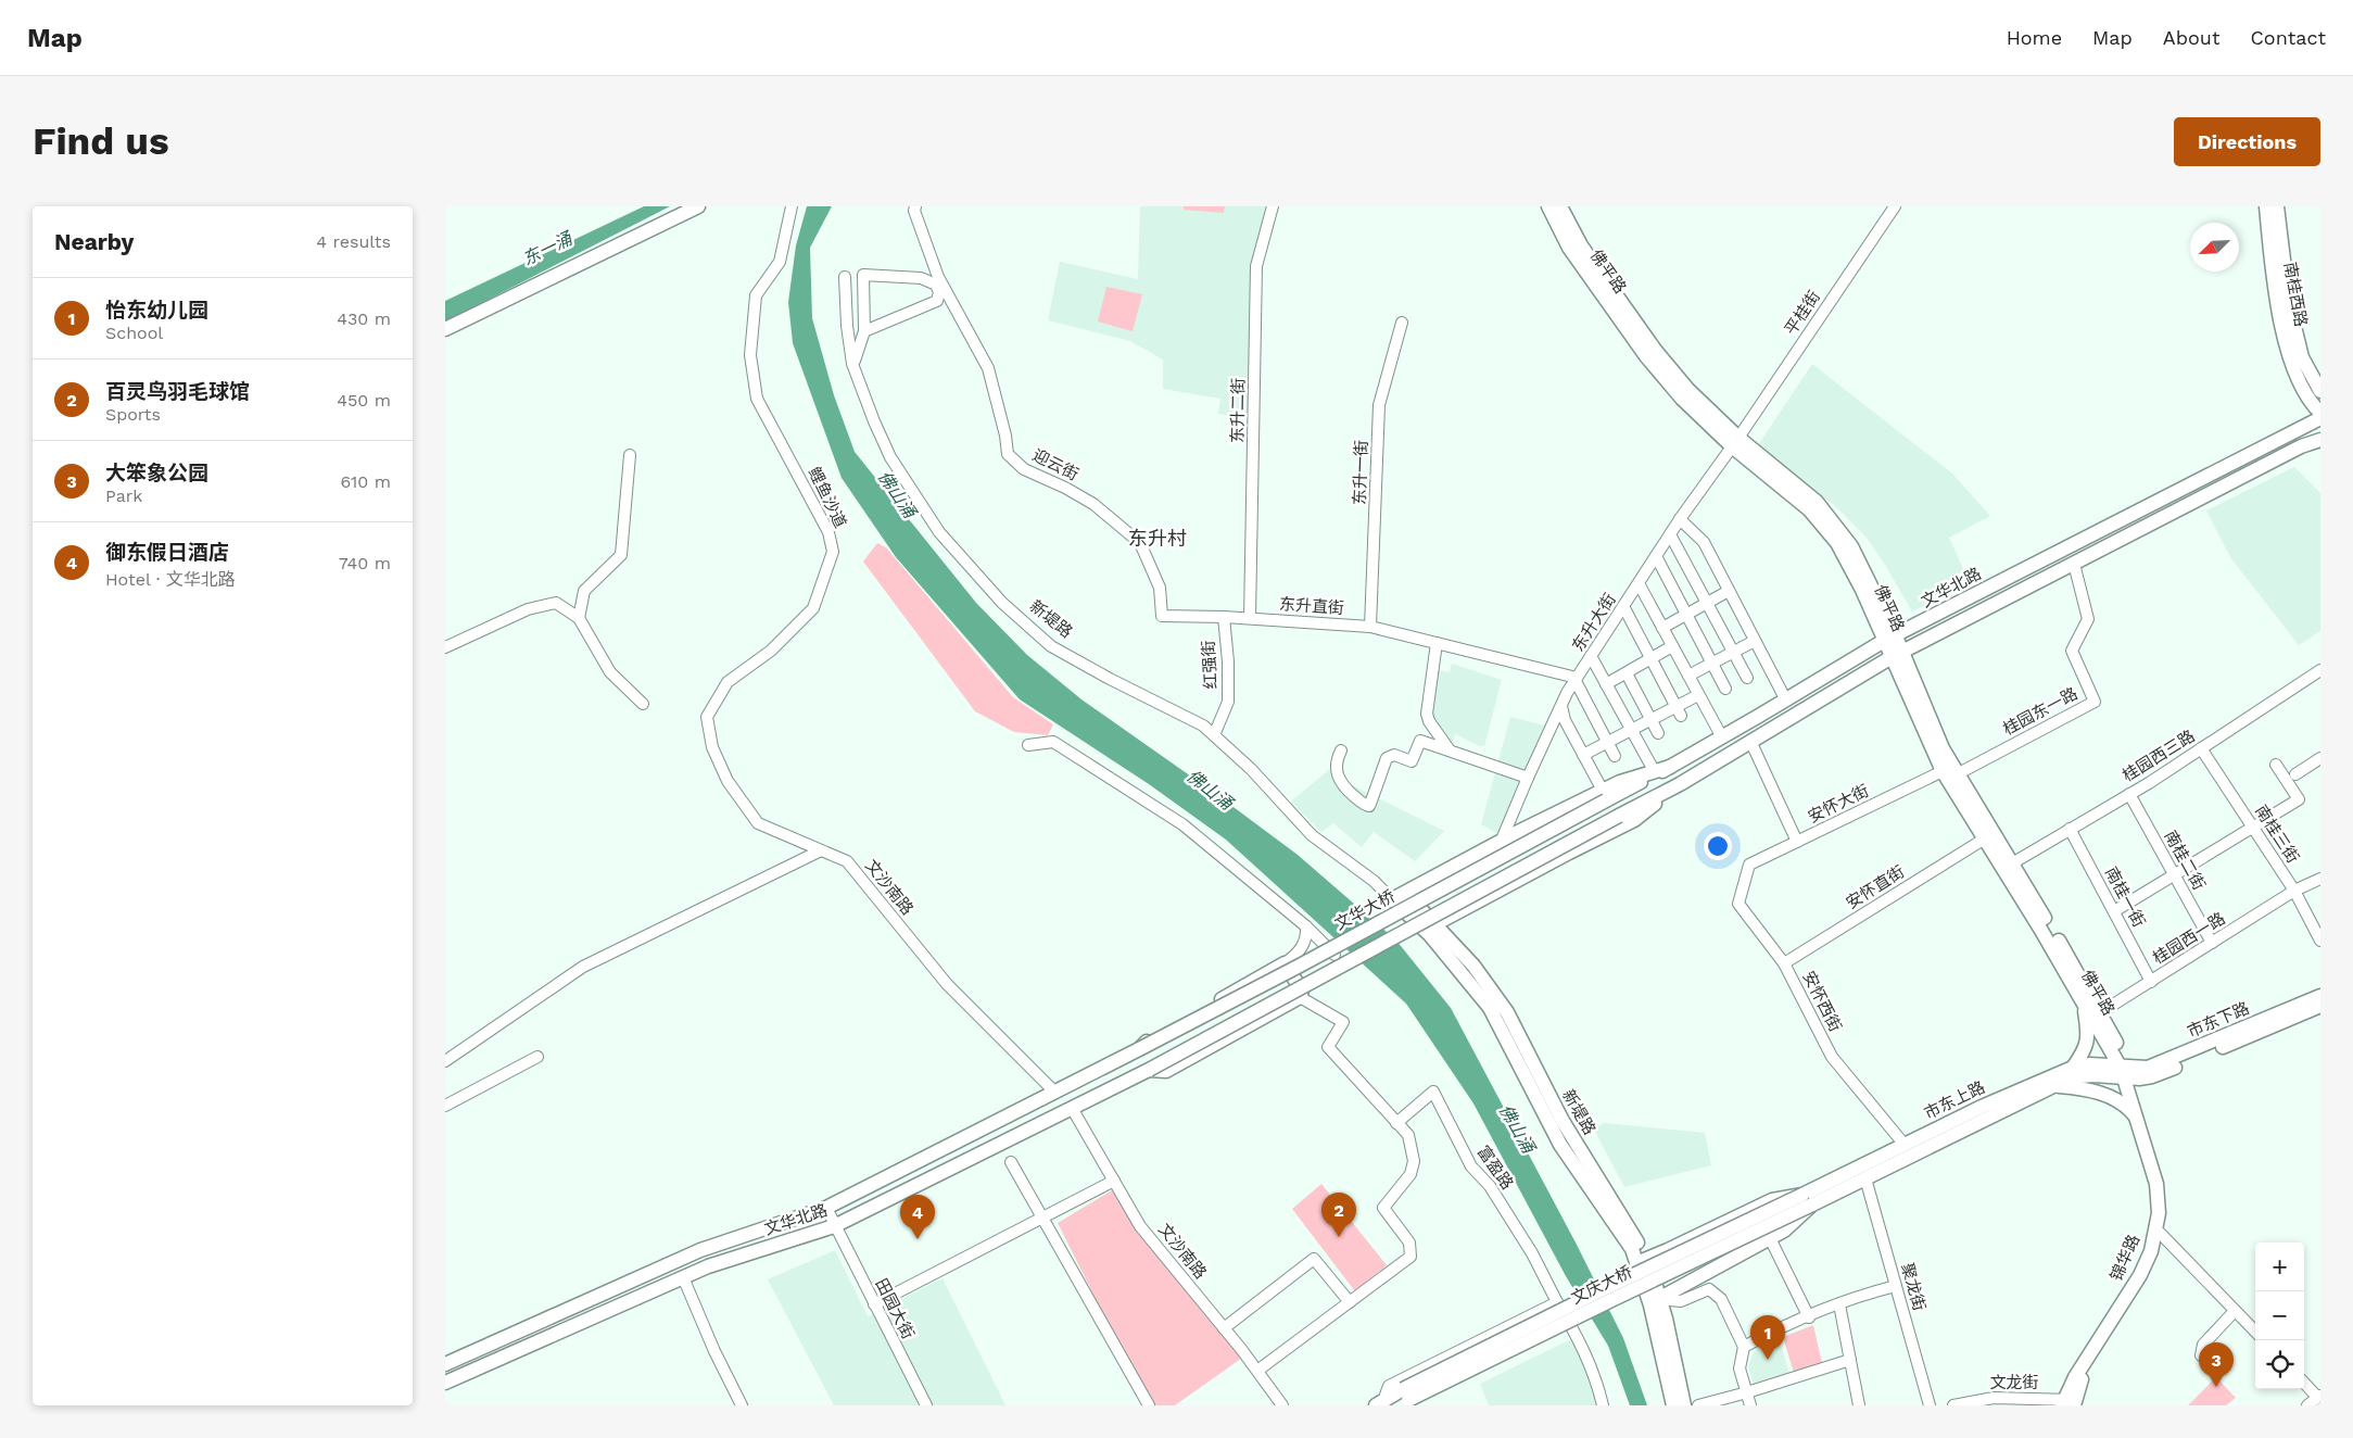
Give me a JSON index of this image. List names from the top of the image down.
{
  "streets": {
    "main road": [
      "佛平路",
      "南桂西路",
      "文华北路",
      "新堤路",
      "文华大桥",
      "市东下路",
      "市东上路",
      "锦华路",
      "文庆大桥"
    ],
    "street": [
      "平桂街",
      "东升二街",
      "迎云街",
      "东升一街",
      "鲤鱼沙道",
      "东升直街",
      "东升大街",
      "红强街",
      "桂园东一路",
      "桂园西三路",
      "安怀大街",
      "南桂三街",
      "南桂二街",
      "文沙南路",
      "安怀直街",
      "南桂一街",
      "桂园西一路",
      "安怀西街",
      "富盈路",
      "聚龙街",
      "田园大街",
      "文龙街"
    ]
  },
  "crossings": [
    ["佛平路", "平桂街"],
    ["佛平路", "文华北路"],
    ["佛平路", "东升大街"],
    ["佛平路", "桂园东一路"],
    ["佛平路", "桂园西三路"],
    ["佛平路", "安怀大街"],
    ["佛平路", "安怀直街"],
    ["佛平路", "桂园西一路"],
    ["佛平路", "市东下路"],
    ["佛平路", "市东上路"],
    ["佛平路", "锦华路"],
    ["平桂街", "东升大街"],
    ["东升二街", "东升直街"],
    ["东升二街", "红强街"],
    ["迎云街", "红强街"],
    ["东升一街", "东升直街"],
    ["鲤鱼沙道", "文沙南路"],
    ["文华北路", "文沙南路"],
    ["文华北路", "文华大桥"],
    ["文华北路", "田园大街"],
    ["东升直街", "东升大街"],
    ["东升直街", "红强街"],
    ["新堤路", "红强街"],
    ["桂园西三路", "南桂三街"],
    ["桂园西三路", "南桂二街"],
    ["桂园西三路", "南桂一街"],
    ["安怀大街", "安怀西街"],
    ["南桂三街", "桂园西一路"],
    ["南桂二街", "桂园西一路"],
    ["安怀直街", "安怀西街"],
    ["南桂一街", "桂园西一路"],
    ["安怀西街", "市东上路"],
    ["市东下路", "市东上路"],
    ["市东下路", "锦华路"],
    ["市东上路", "锦华路"],
    ["市东上路", "文庆大桥"],
    ["市东上路", "聚龙街"],
    ["锦华路", "文龙街"]
  ],
  "districts": ["东升村"],
  "water": ["东一涌", "佛山涌"],
  "north": "bottom left",
  "page": {
    "header": "Map",
    "nav": [
      "Home",
      "Map",
      "About",
      "Contact"
    ],
    "buttons": "Directions",
    "title": "Find us",
    "heading": ["Nearby", "4 results"],
    "list": [
      {
        "mark": "1",
        "name": "怡东幼儿园",
        "note": "School",
        "value": "430 m"
      },
      {
        "mark": "2",
        "name": "百灵鸟羽毛球馆",
        "note": "Sports",
        "value": "450 m"
      },
      {
        "mark": "3",
        "name": "大笨象公园",
        "note": "Park",
        "value": "610 m"
      },
      {
        "mark": "4",
        "name": "御东假日酒店",
        "note": "Hotel · 文华北路",
        "value": "740 m"
      }
    ],
    "pins": [
      "2",
      "4",
      "1",
      "3"
    ],
    "map_buttons": ["+", "−"]
  }
}
